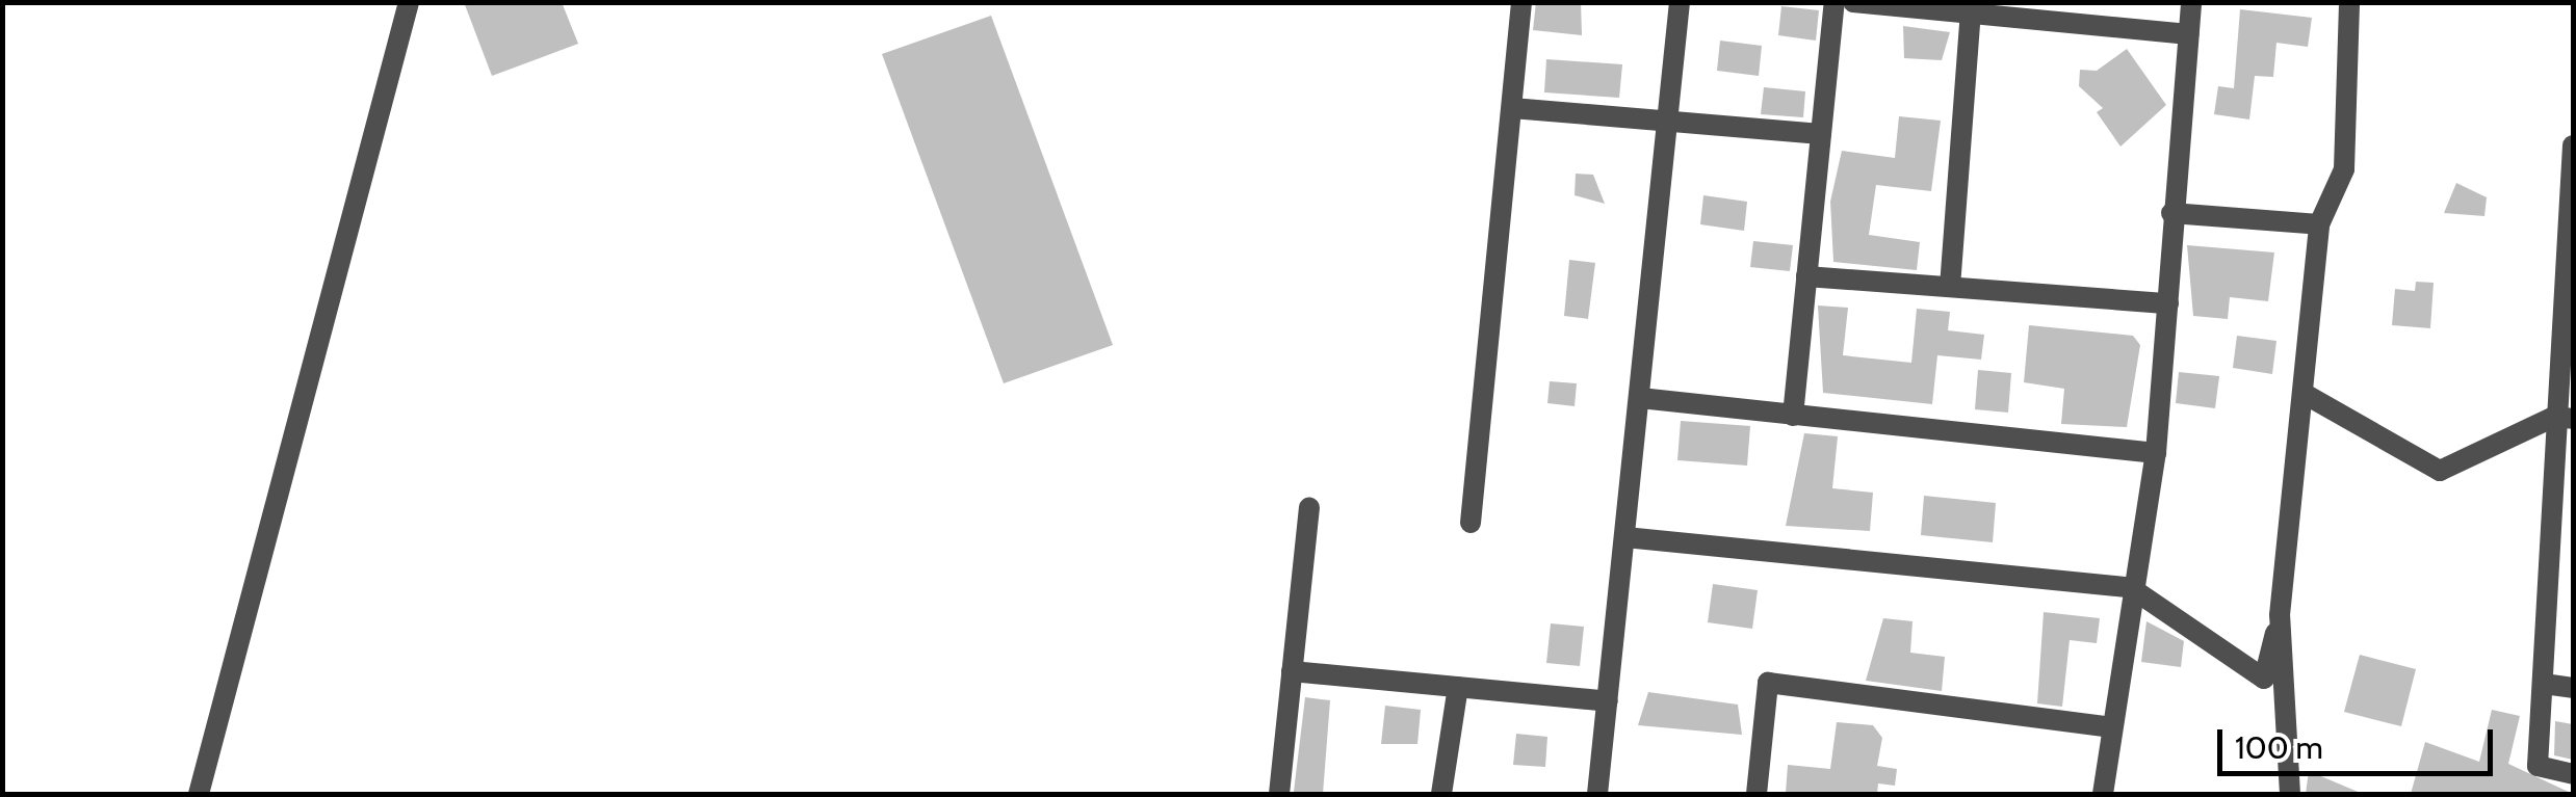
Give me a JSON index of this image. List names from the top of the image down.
{
  "scale_bar": "100 m"
}
